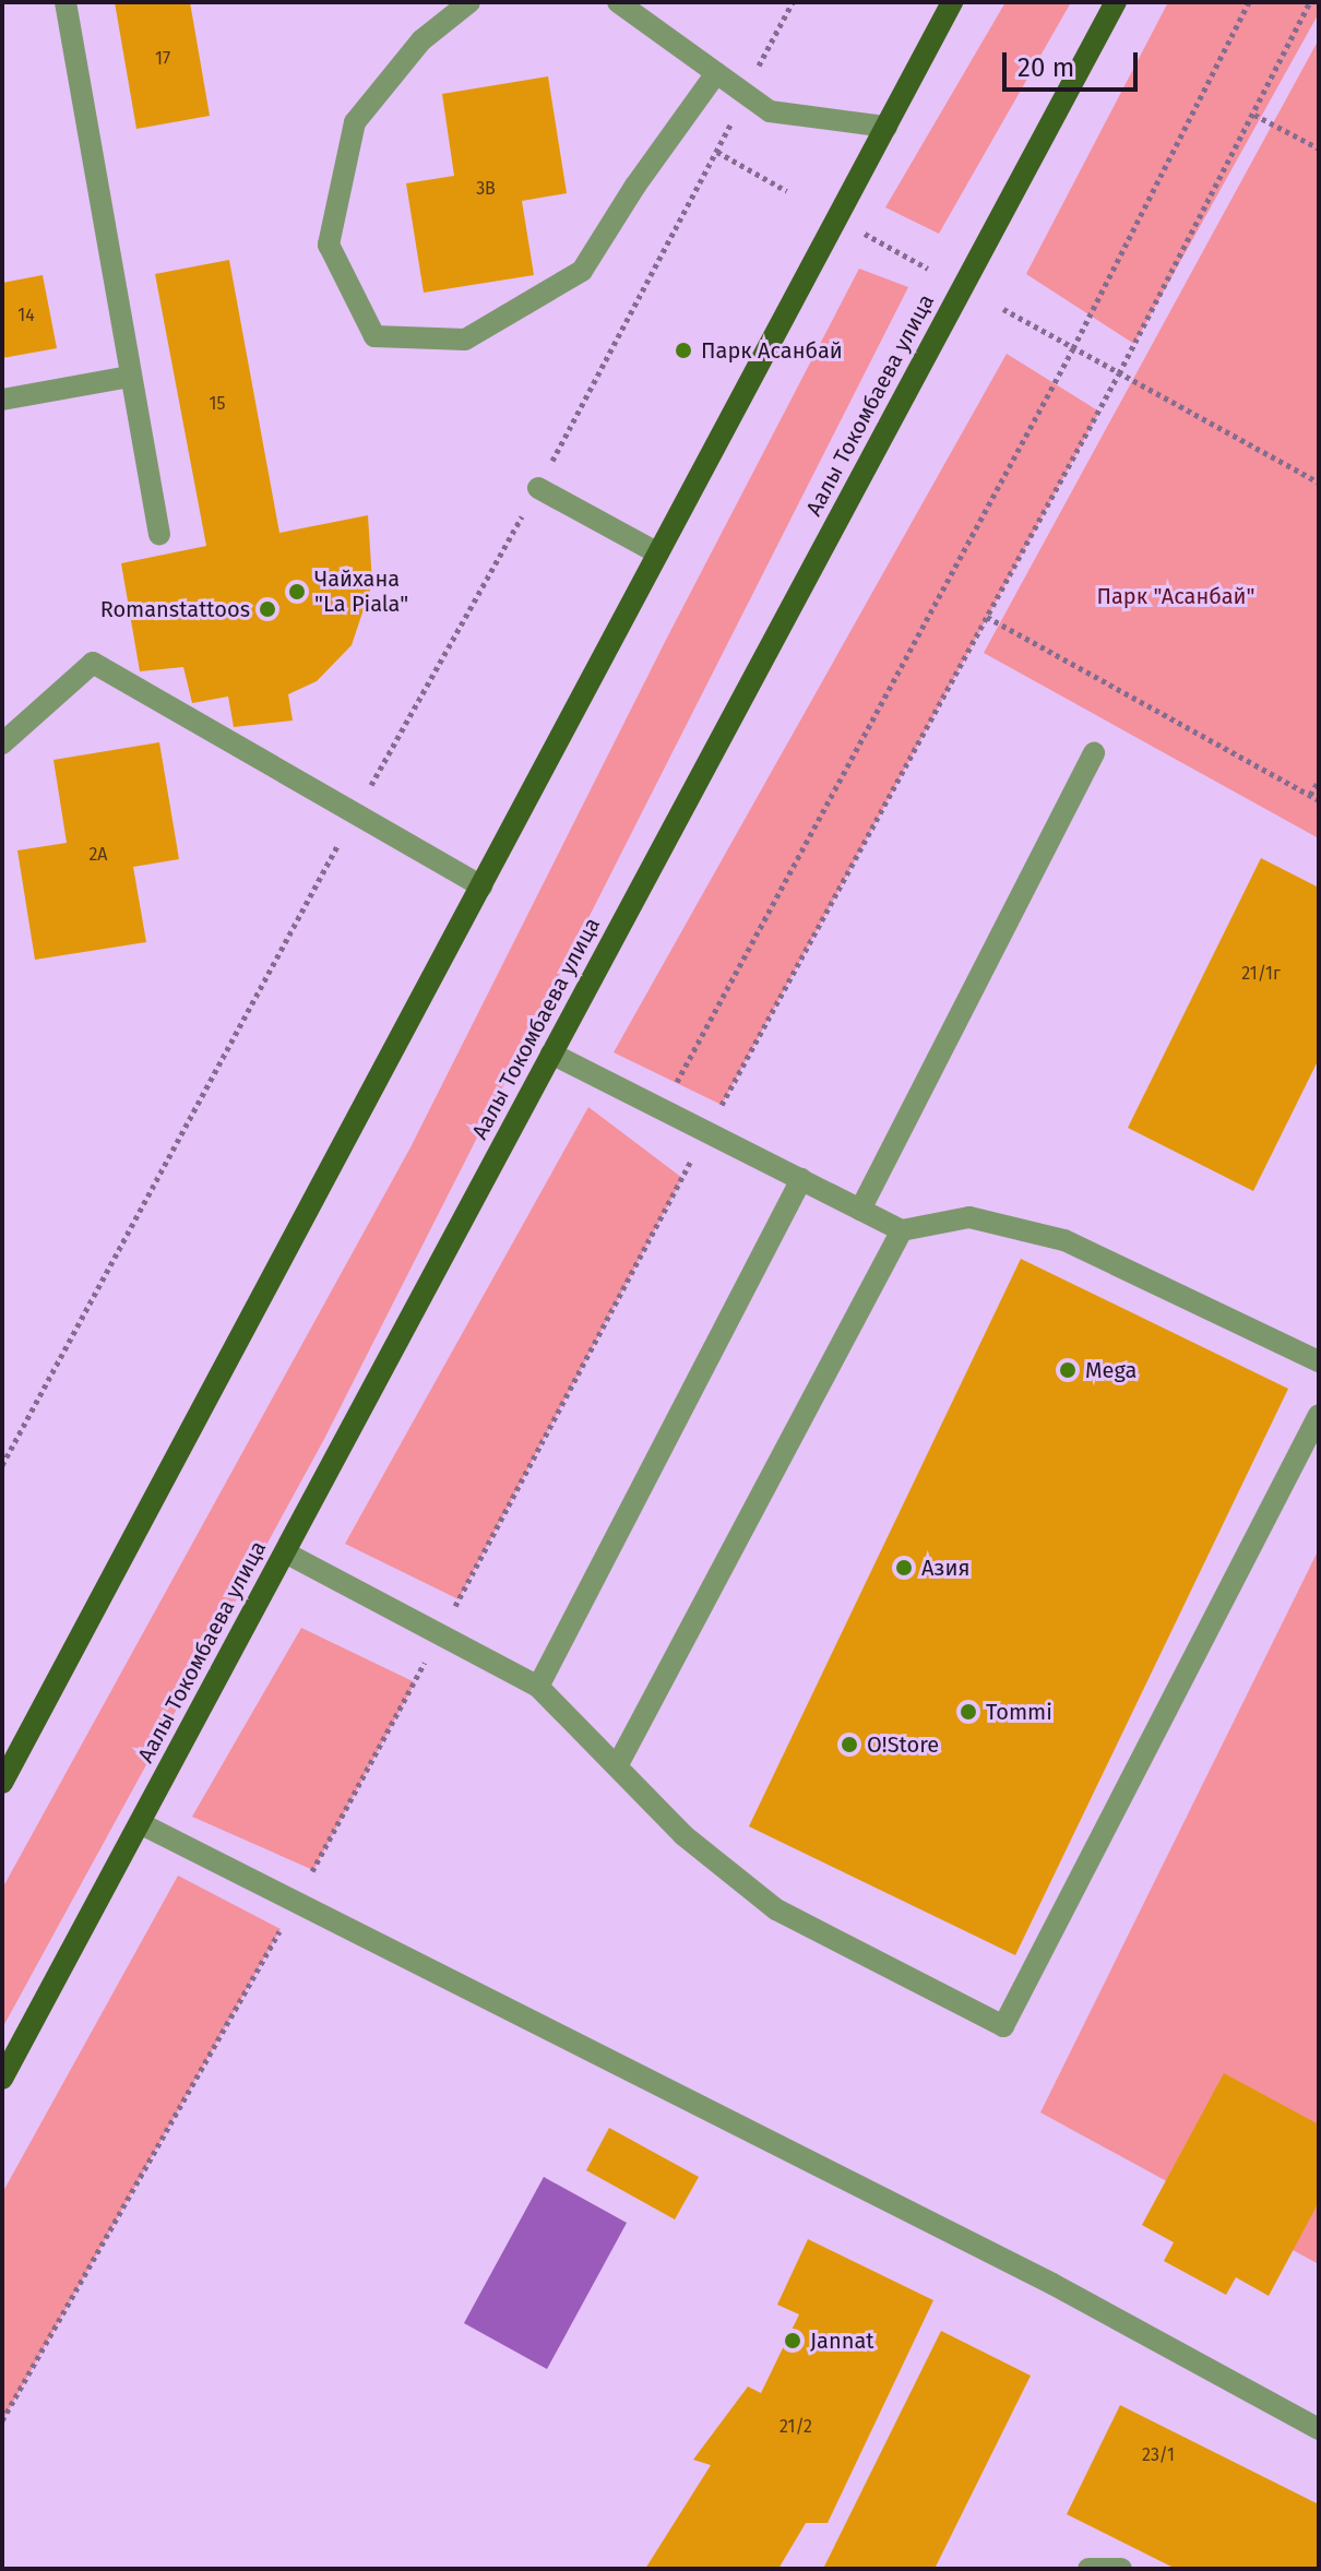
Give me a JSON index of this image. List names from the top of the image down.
{
  "streets": {
    "main road": ["Аалы Токомбаева улица"]
  },
  "parks": ["Парк \"Асанбай\""],
  "places": [
    "Парк Асанбай",
    "Чайхана \"La Piala\"",
    "Romanstattoos",
    "Mega",
    "Азия",
    "Tommi",
    "O!Store",
    "Jannat"
  ],
  "house_numbers": [
    "17",
    "3В",
    "14",
    "15",
    "2А",
    "21/1г",
    "21/2",
    "23/1"
  ],
  "scale_bar": "20 m"
}
